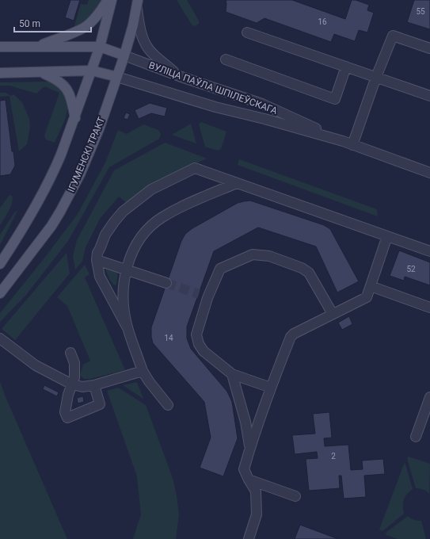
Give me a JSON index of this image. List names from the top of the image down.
{
  "streets": {
    "main road": ["ВУЛІЦА ПАЎЛА ШПІЛЕЎСКАГА", "ІГУМЕНСКІ ТРАКТ"]
  },
  "crossings": [
    ["ВУЛІЦА ПАЎЛА ШПІЛЕЎСКАГА", "ІГУМЕНСКІ ТРАКТ"]
  ],
  "house_numbers": [
    "55",
    "16",
    "52",
    "14",
    "2"
  ],
  "scale_bar": "50 m"
}
